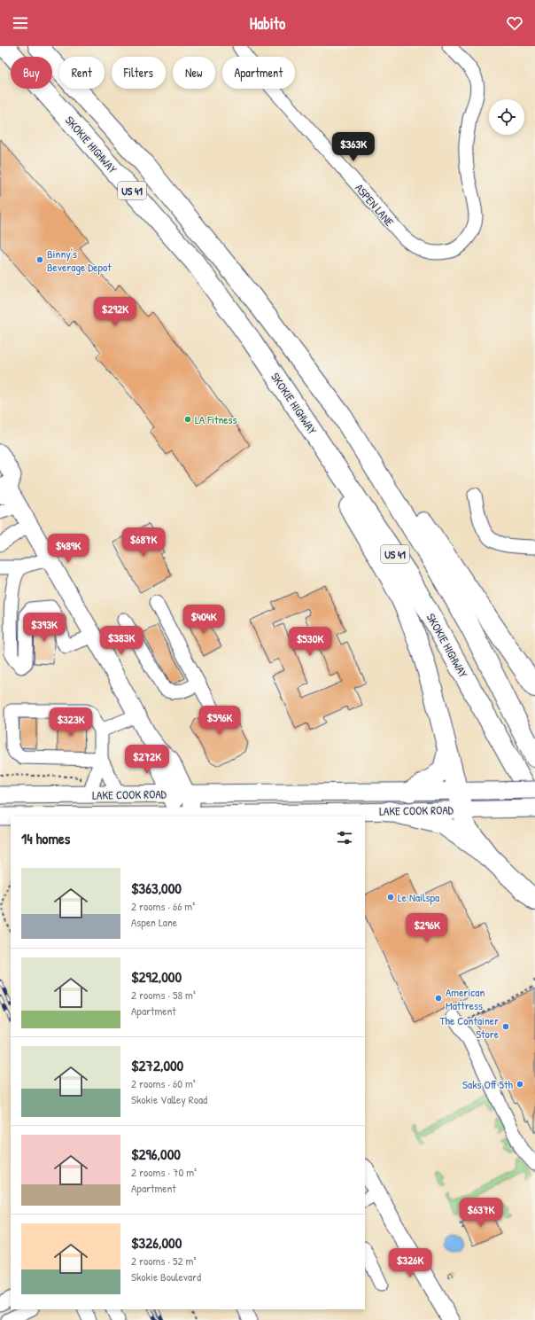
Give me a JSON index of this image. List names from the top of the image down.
{
  "streets": {
    "highway": ["SKOKIE HIGHWAY", "US 41"],
    "main road": ["LAKE COOK ROAD"],
    "street": ["ASPEN LANE"]
  },
  "crossings": [
    ["SKOKIE HIGHWAY", "LAKE COOK ROAD"]
  ],
  "places": [
    "Binny's Beverage Depot",
    "LA Fitness",
    "Le Nailspa",
    "American Mattress",
    "The Container Store",
    "Saks Off 5th"
  ],
  "page": {
    "header": "Habito",
    "chip": [
      "Buy",
      "Rent",
      "Filters",
      "New",
      "Apartment"
    ],
    "price": [
      "$363K",
      "$292K",
      "$687K",
      "$489K",
      "$404K",
      "$393K",
      "$383K",
      "$530K",
      "$596K",
      "$323K",
      "$272K",
      "$296K",
      "$637K",
      "$326K"
    ],
    "heading": "14 homes",
    "list": [
      {
        "name": "$363,000",
        "note": "2 rooms · 66 m² · Aspen Lane"
      },
      {
        "name": "$292,000",
        "note": "2 rooms · 58 m² · Apartment"
      },
      {
        "name": "$272,000",
        "note": "2 rooms · 60 m² · Skokie Valley Road"
      },
      {
        "name": "$296,000",
        "note": "2 rooms · 70 m² · Apartment"
      },
      {
        "name": "$326,000",
        "note": "2 rooms · 52 m² · Skokie Boulevard"
      }
    ]
  }
}
